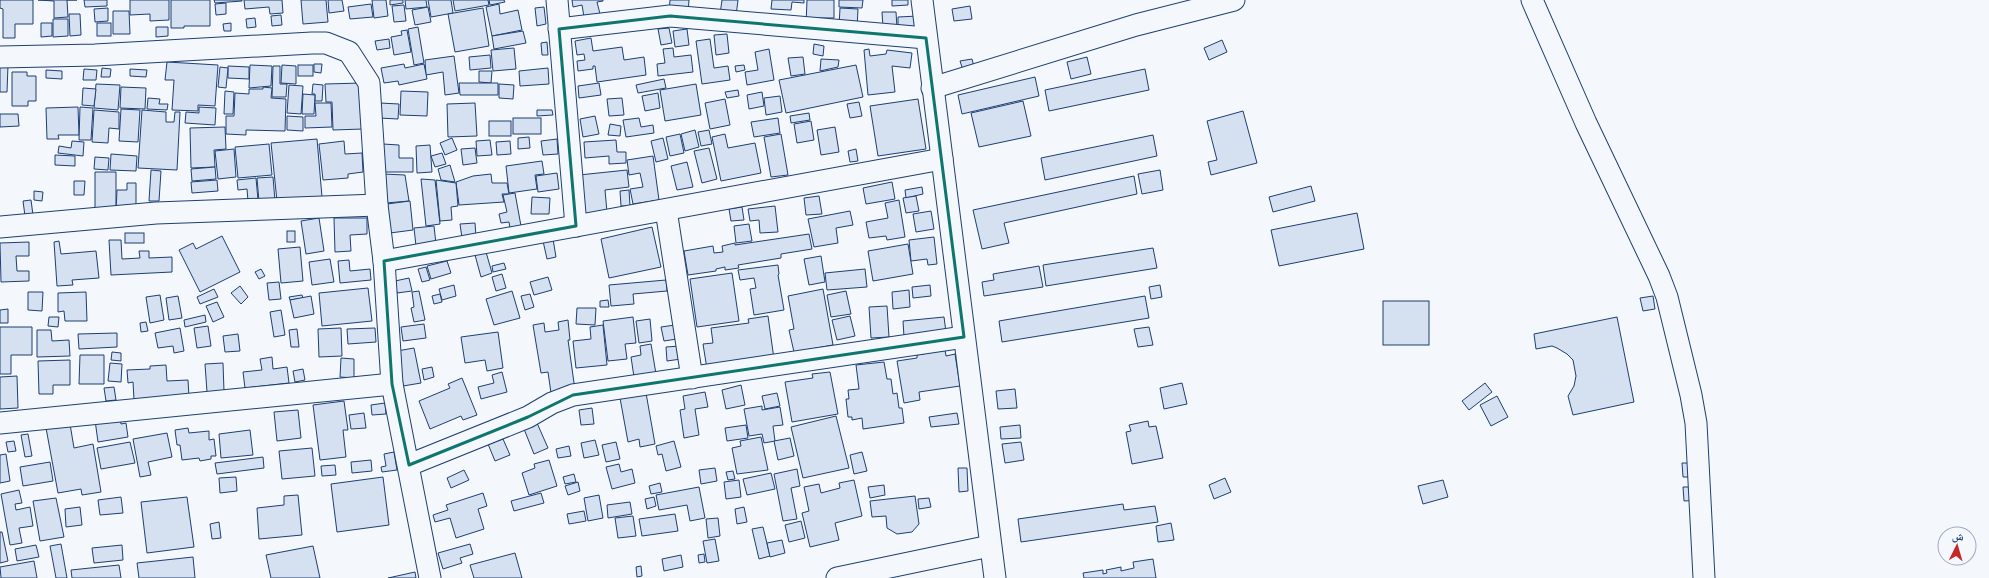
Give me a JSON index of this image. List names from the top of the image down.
{
  "north": "top"
}
